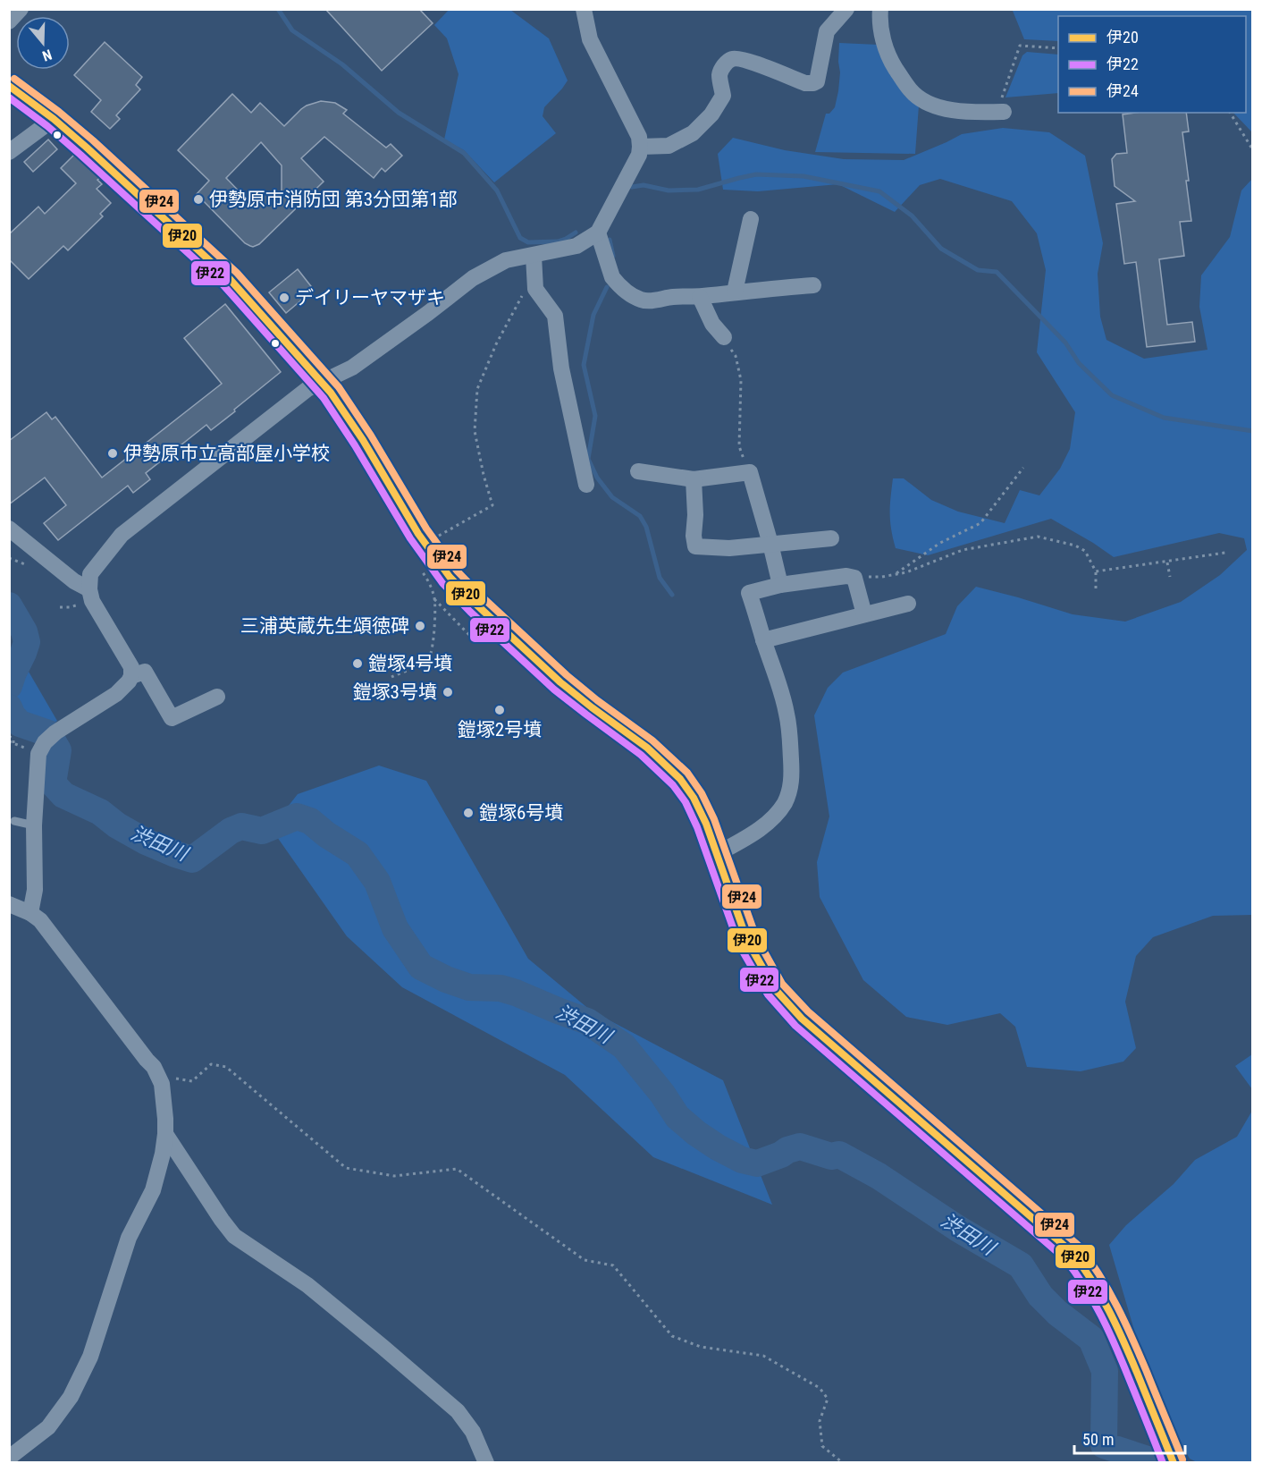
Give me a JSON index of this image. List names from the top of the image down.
{
  "water": ["渋田川"],
  "places": [
    "伊勢原市消防団 第3分団第1部",
    "デイリーヤマザキ",
    "伊勢原市立高部屋小学校",
    "三浦英蔵先生頌徳碑",
    "鎧塚4号墳",
    "鎧塚3号墳",
    "鎧塚2号墳",
    "鎧塚6号墳"
  ],
  "lines": ["transit line 伊24", "transit line 伊20", "transit line 伊22"],
  "legend": ["伊20", "伊22", "伊24"],
  "scale_bar": "50 m",
  "north": "bottom"
}
